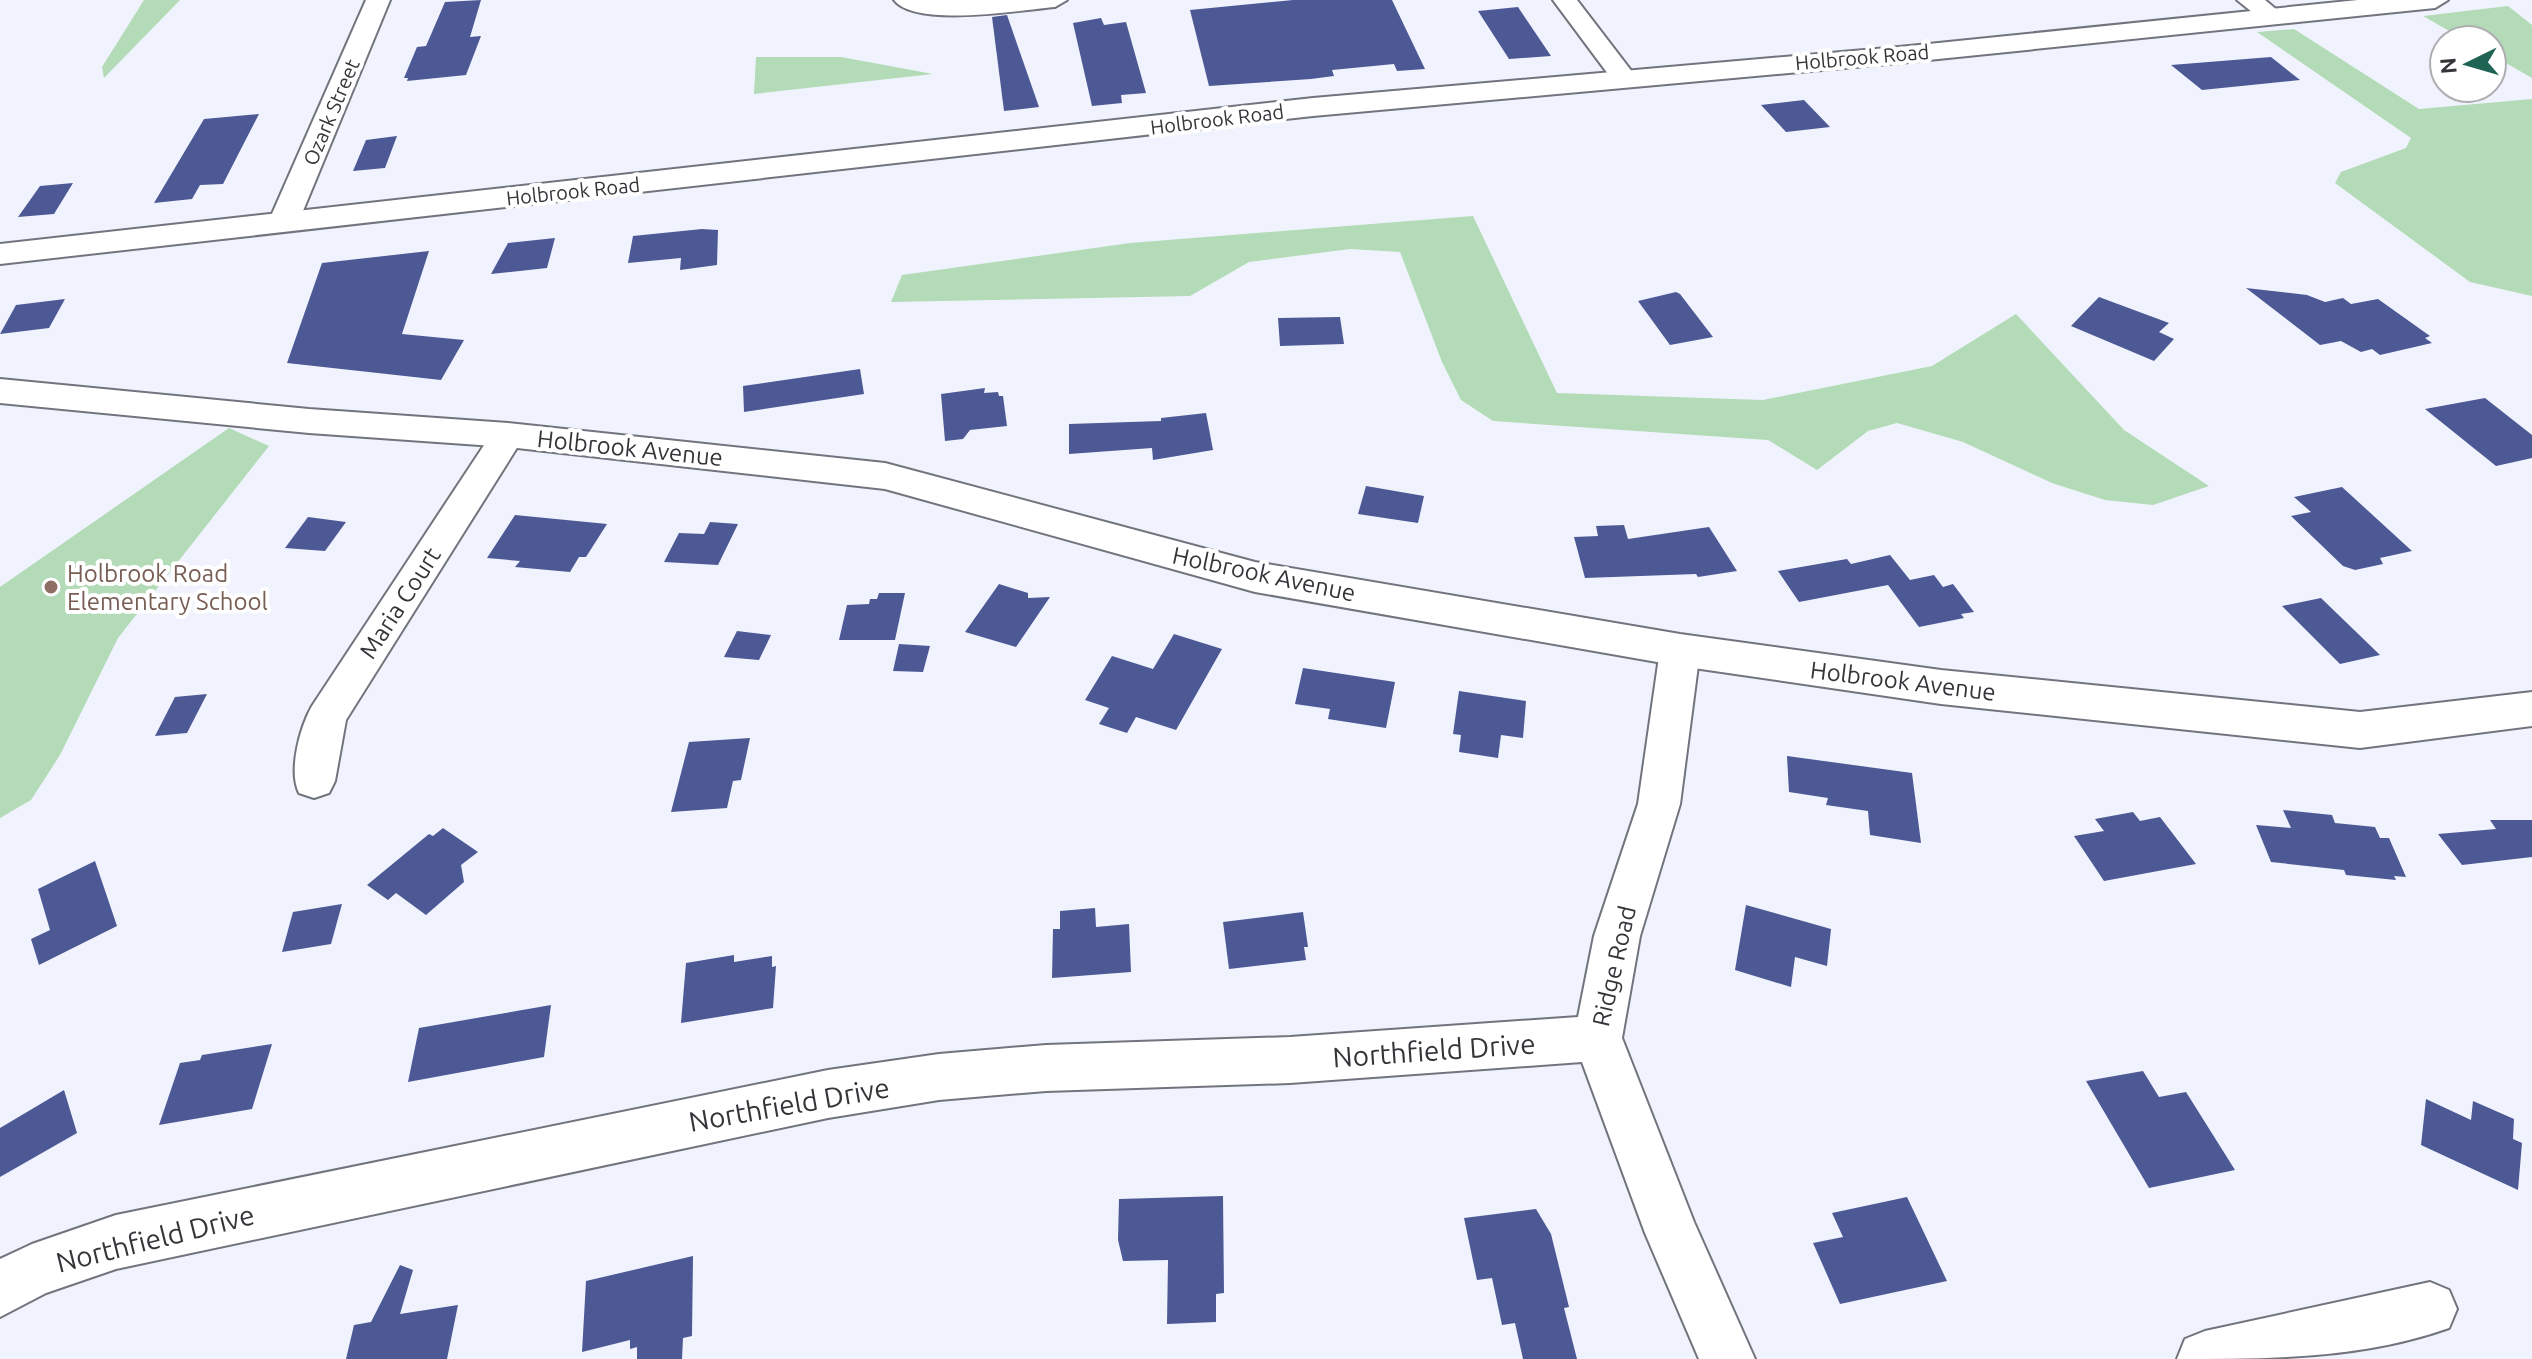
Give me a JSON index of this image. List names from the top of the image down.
{
  "streets": {
    "street": [
      "Holbrook Road",
      "Ozark Street",
      "Holbrook Avenue",
      "Maria Court",
      "Ridge Road",
      "Northfield Drive"
    ]
  },
  "crossings": [
    ["Holbrook Road", "Ozark Street"],
    ["Holbrook Avenue", "Maria Court"],
    ["Holbrook Avenue", "Ridge Road"],
    ["Ridge Road", "Northfield Drive"]
  ],
  "places": ["Holbrook Road Elementary School"],
  "north": "left"
}
